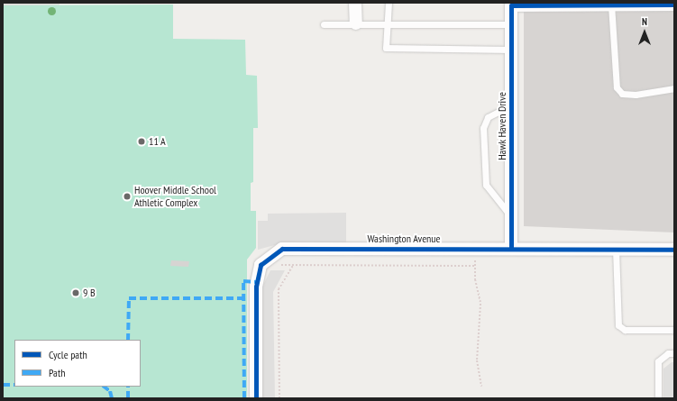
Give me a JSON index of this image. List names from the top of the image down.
{
  "streets": {
    "street": ["Hawk Haven Drive", "Washington Avenue"]
  },
  "crossings": [
    ["Hawk Haven Drive", "Washington Avenue"]
  ],
  "places": ["11 A", "Hoover Middle School Athletic Complex", "9 B"],
  "legend": ["Cycle path", "Path"],
  "north": "top"
}
